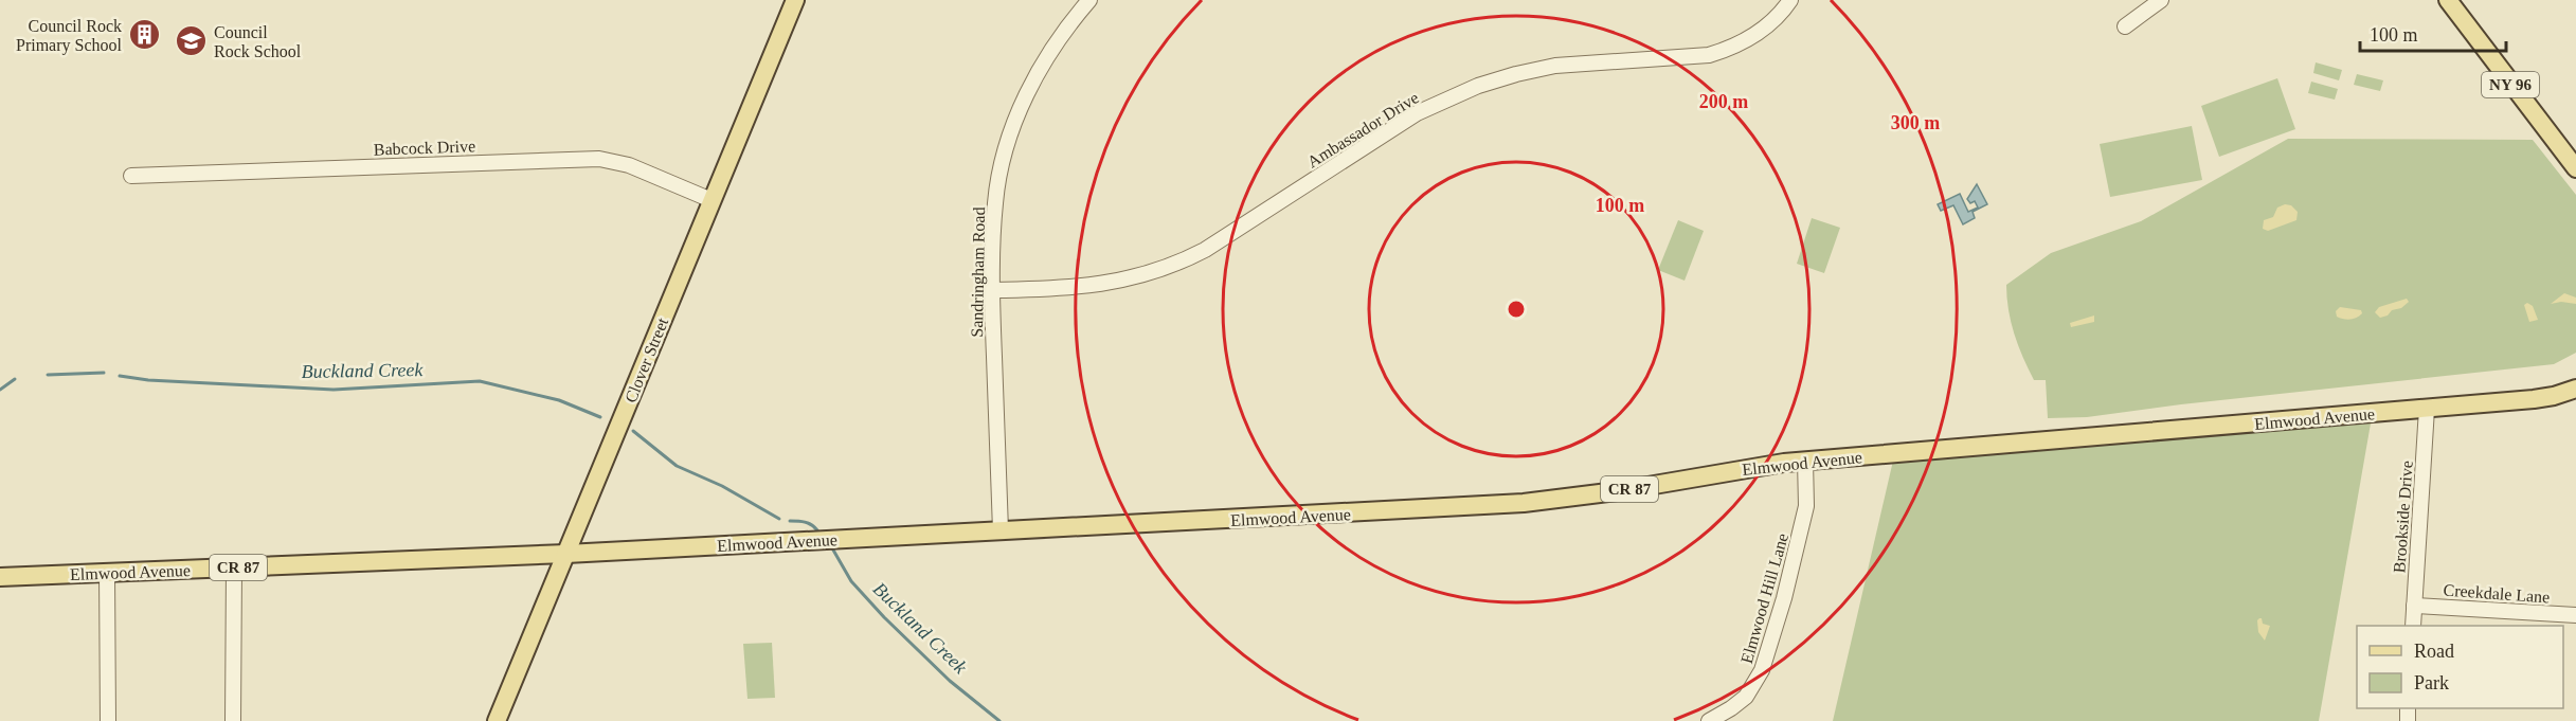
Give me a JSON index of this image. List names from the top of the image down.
{
  "streets": {
    "main road": [
      "NY 96",
      "Clover Street",
      "Elmwood Avenue",
      "CR 87"
    ],
    "street": [
      "Ambassador Drive",
      "Babcock Drive",
      "Sandringham Road",
      "Brookside Drive",
      "Creekdale Lane",
      "Elmwood Hill Lane"
    ]
  },
  "crossings": [
    ["Ambassador Drive", "Sandringham Road"],
    ["Babcock Drive", "Clover Street"],
    ["Sandringham Road", "Elmwood Avenue"],
    ["Clover Street", "Elmwood Avenue"],
    ["Elmwood Avenue", "Brookside Drive"],
    ["Elmwood Avenue", "Elmwood Hill Lane"],
    ["Brookside Drive", "Creekdale Lane"]
  ],
  "water": ["Buckland Creek"],
  "places": {
    "building": ["Council Rock Primary School"],
    "school or university": ["Council Rock School"]
  },
  "legend": ["Road", "Park"],
  "scale_bar": "100 m",
  "rings": ["200 m", "300 m", "100 m"]
}
